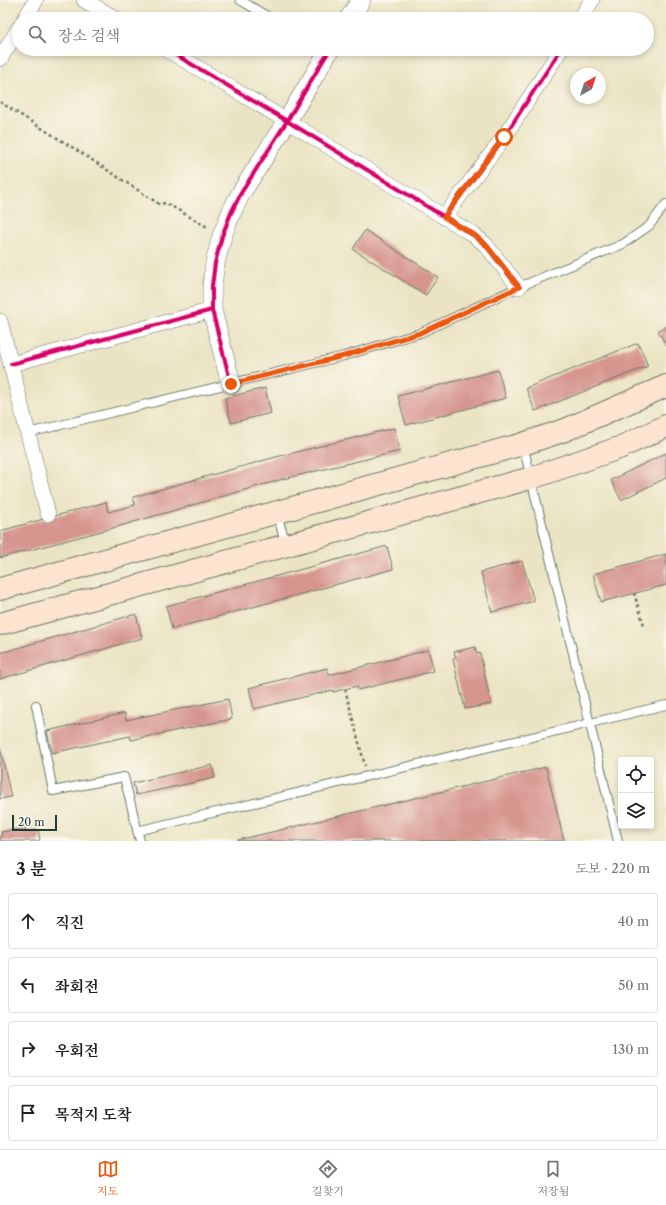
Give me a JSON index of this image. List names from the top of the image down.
{
  "scale_bar": "20 m",
  "north": "top right",
  "page": {
    "search": "장소 검색",
    "scale": "20 m",
    "heading": ["3 분", "도보 · 220 m"],
    "list": [
      ["직진", "40 m"],
      ["좌회전", "50 m"],
      ["우회전", "130 m"],
      "목적지 도착"
    ],
    "nav": ["지도", "길찾기", "저장됨"]
  }
}
